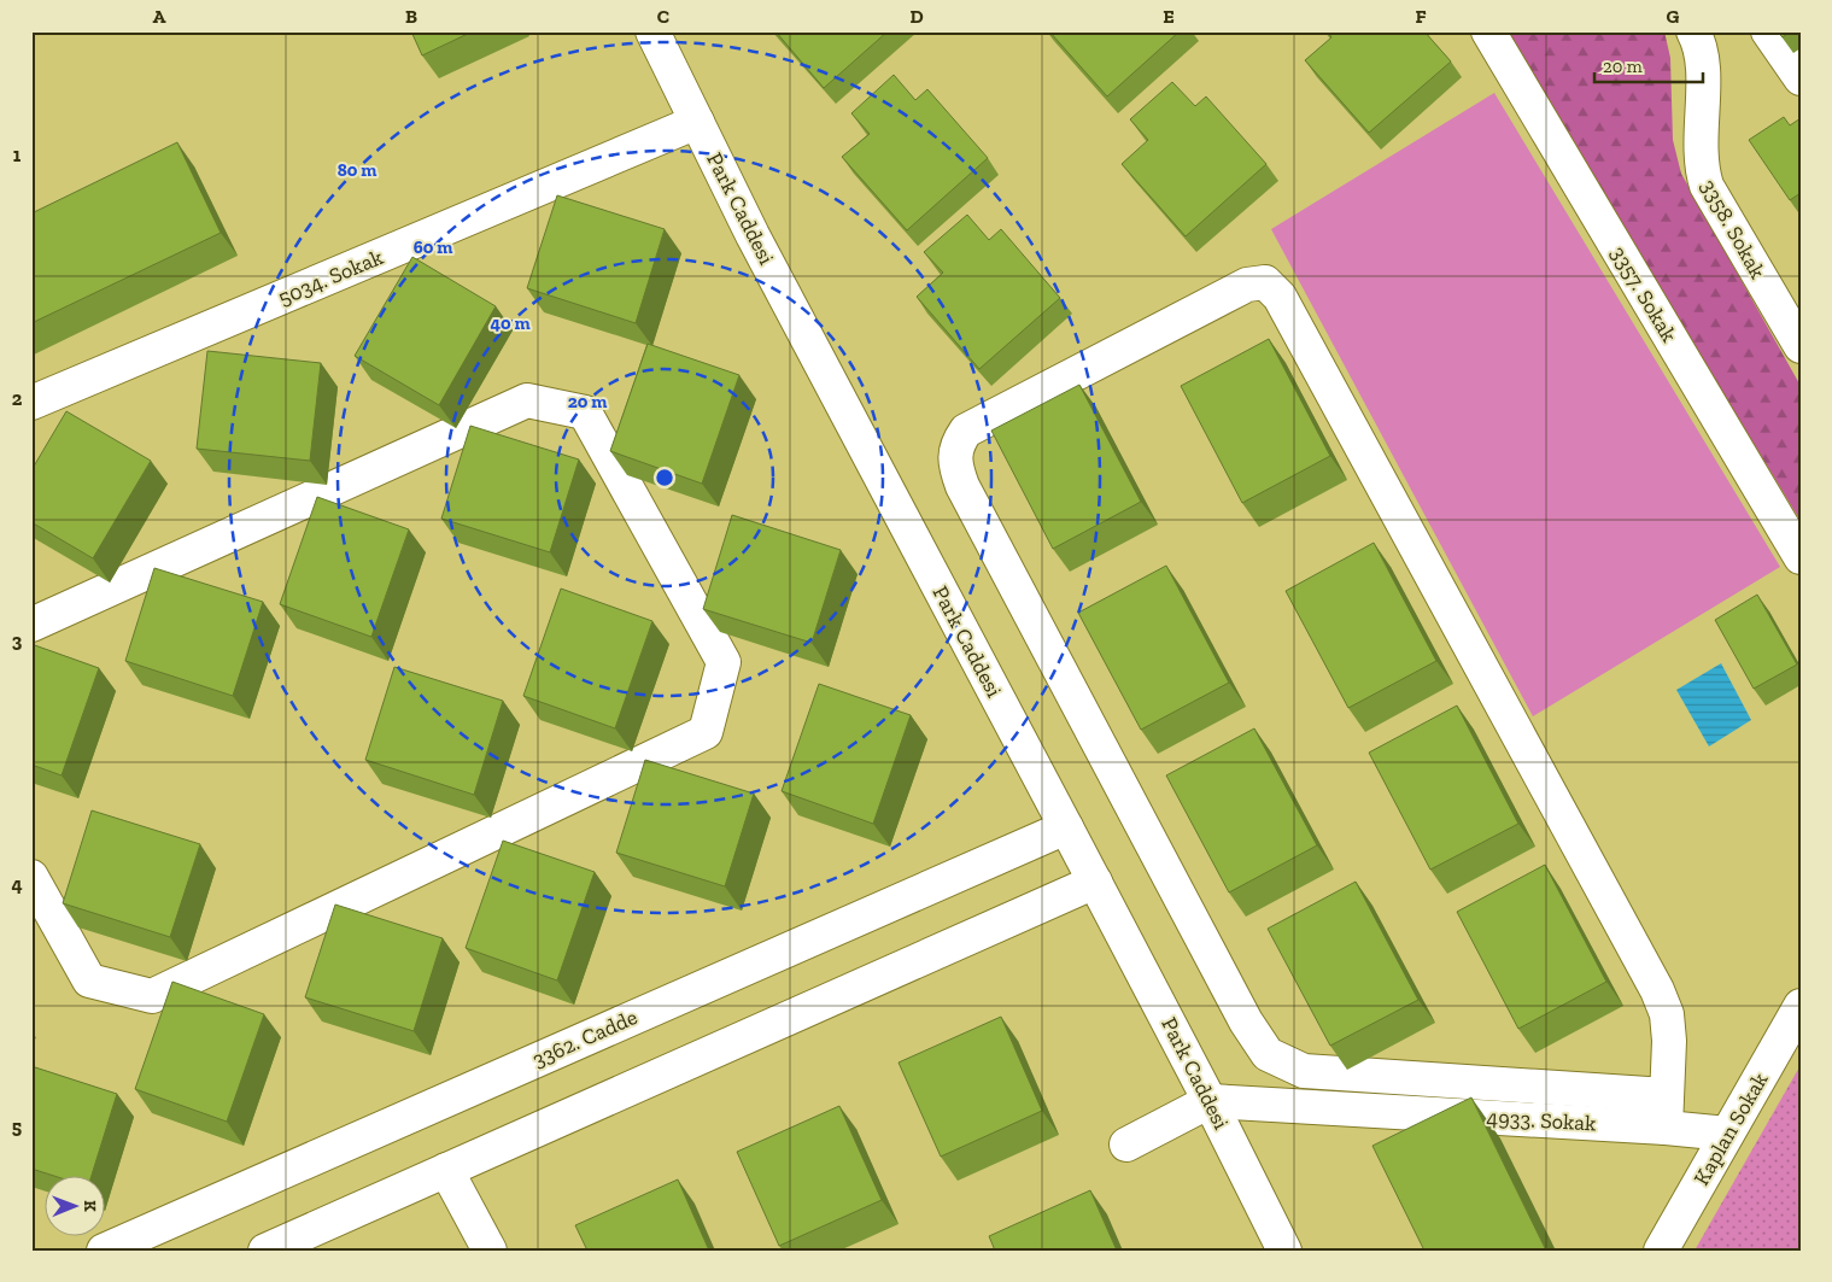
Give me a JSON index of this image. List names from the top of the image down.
{
  "streets": {
    "street": [
      "Park Caddesi",
      "3358. Sokak",
      "5034. Sokak",
      "3357. Sokak",
      "3362. Cadde",
      "4933. Sokak",
      "Kaplan Sokak"
    ]
  },
  "crossings": [
    ["Park Caddesi", "5034. Sokak"],
    ["Park Caddesi", "3362. Cadde"],
    ["Park Caddesi", "4933. Sokak"],
    ["4933. Sokak", "Kaplan Sokak"]
  ],
  "scale_bar": "20 m",
  "north": "right",
  "grid": {
    "columns": [
      "A",
      "B",
      "C",
      "D",
      "E",
      "F",
      "G"
    ],
    "rows": [
      "1",
      "2",
      "3",
      "4",
      "5"
    ]
  },
  "rings": [
    "80 m",
    "60 m",
    "40 m",
    "20 m"
  ]
}
